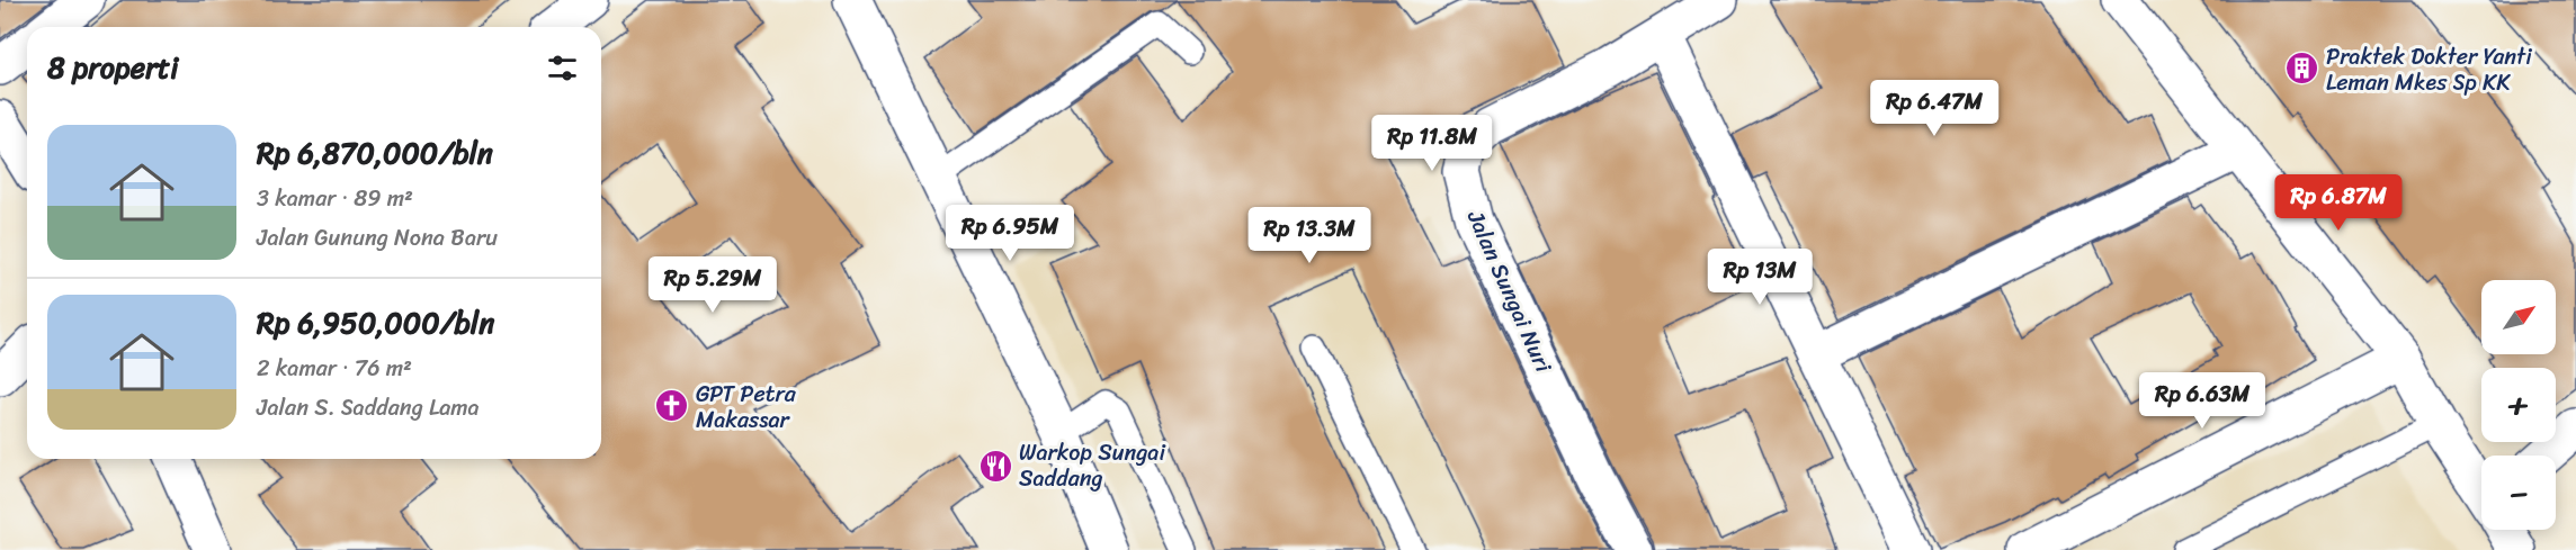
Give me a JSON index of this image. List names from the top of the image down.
{
  "streets": {
    "street": ["Jalan Sungai Nuri"]
  },
  "places": {
    "building": ["Praktek Dokter Yanti Leman Mkes Sp KK"],
    "church": ["GPT Petra Makassar"],
    "restaurant": ["Warkop Sungai Saddang"]
  },
  "north": "top right",
  "page": {
    "heading": "8 properti",
    "price": [
      "Rp 6.47M",
      "Rp 11.8M",
      "Rp 6.87M",
      "Rp 6.95M",
      "Rp 13.3M",
      "Rp 13M",
      "Rp 5.29M",
      "Rp 6.63M"
    ],
    "list": [
      {
        "name": "Rp 6,870,000/bln",
        "note": "3 kamar · 89 m² · Jalan Gunung Nona Baru"
      },
      {
        "name": "Rp 6,950,000/bln",
        "note": "2 kamar · 76 m² · Jalan S. Saddang Lama"
      }
    ],
    "map_buttons": ["+", "−"]
  }
}
